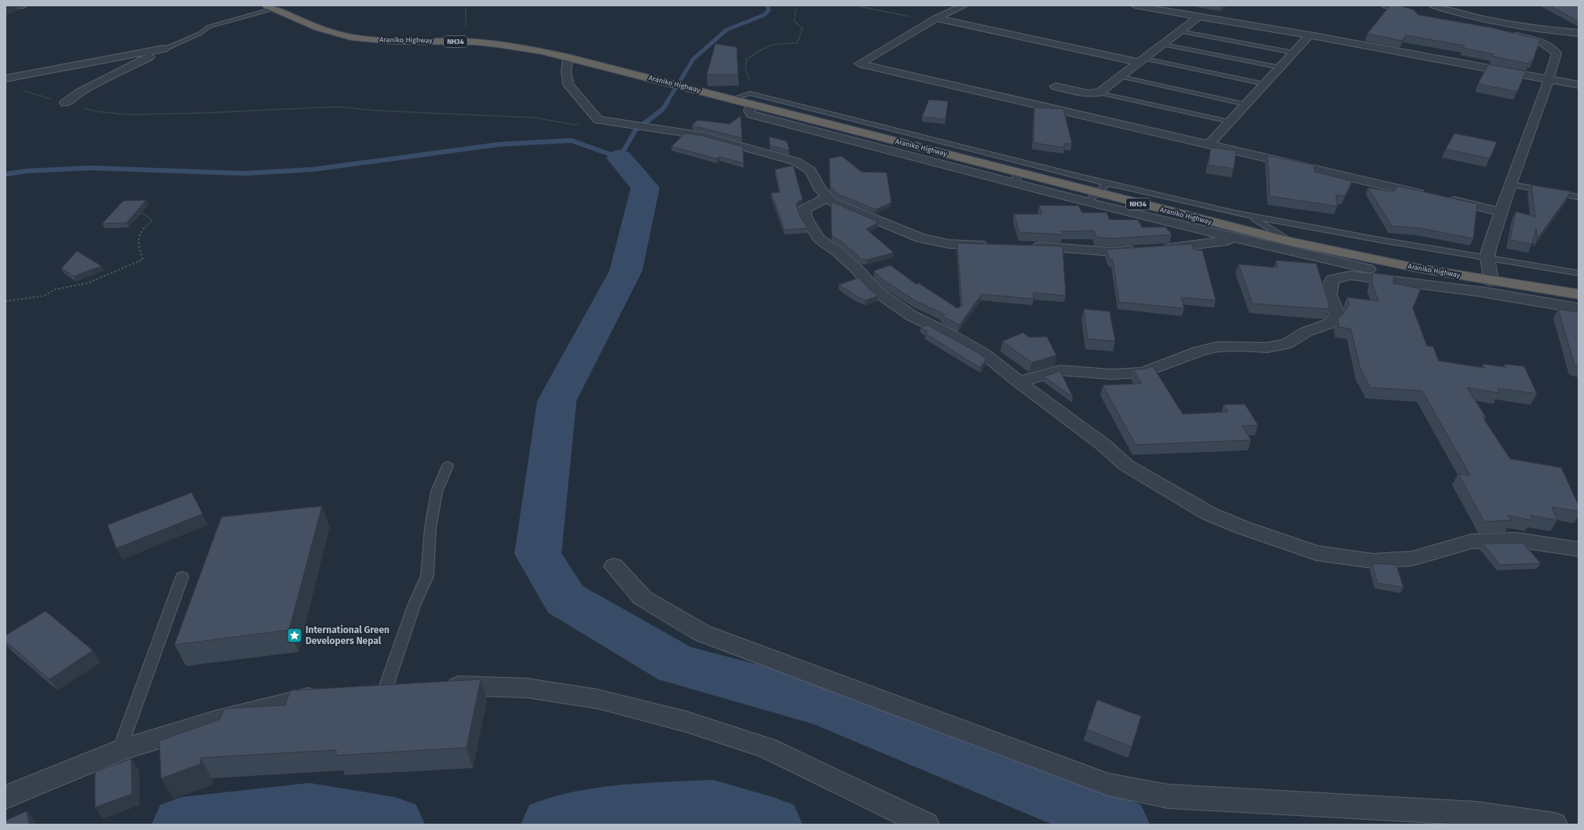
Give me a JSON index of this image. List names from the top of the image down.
{
  "streets": {
    "highway": ["Araniko Highway", "NH34"]
  },
  "places": {
    "place": ["International Green Developers Nepal"]
  }
}
